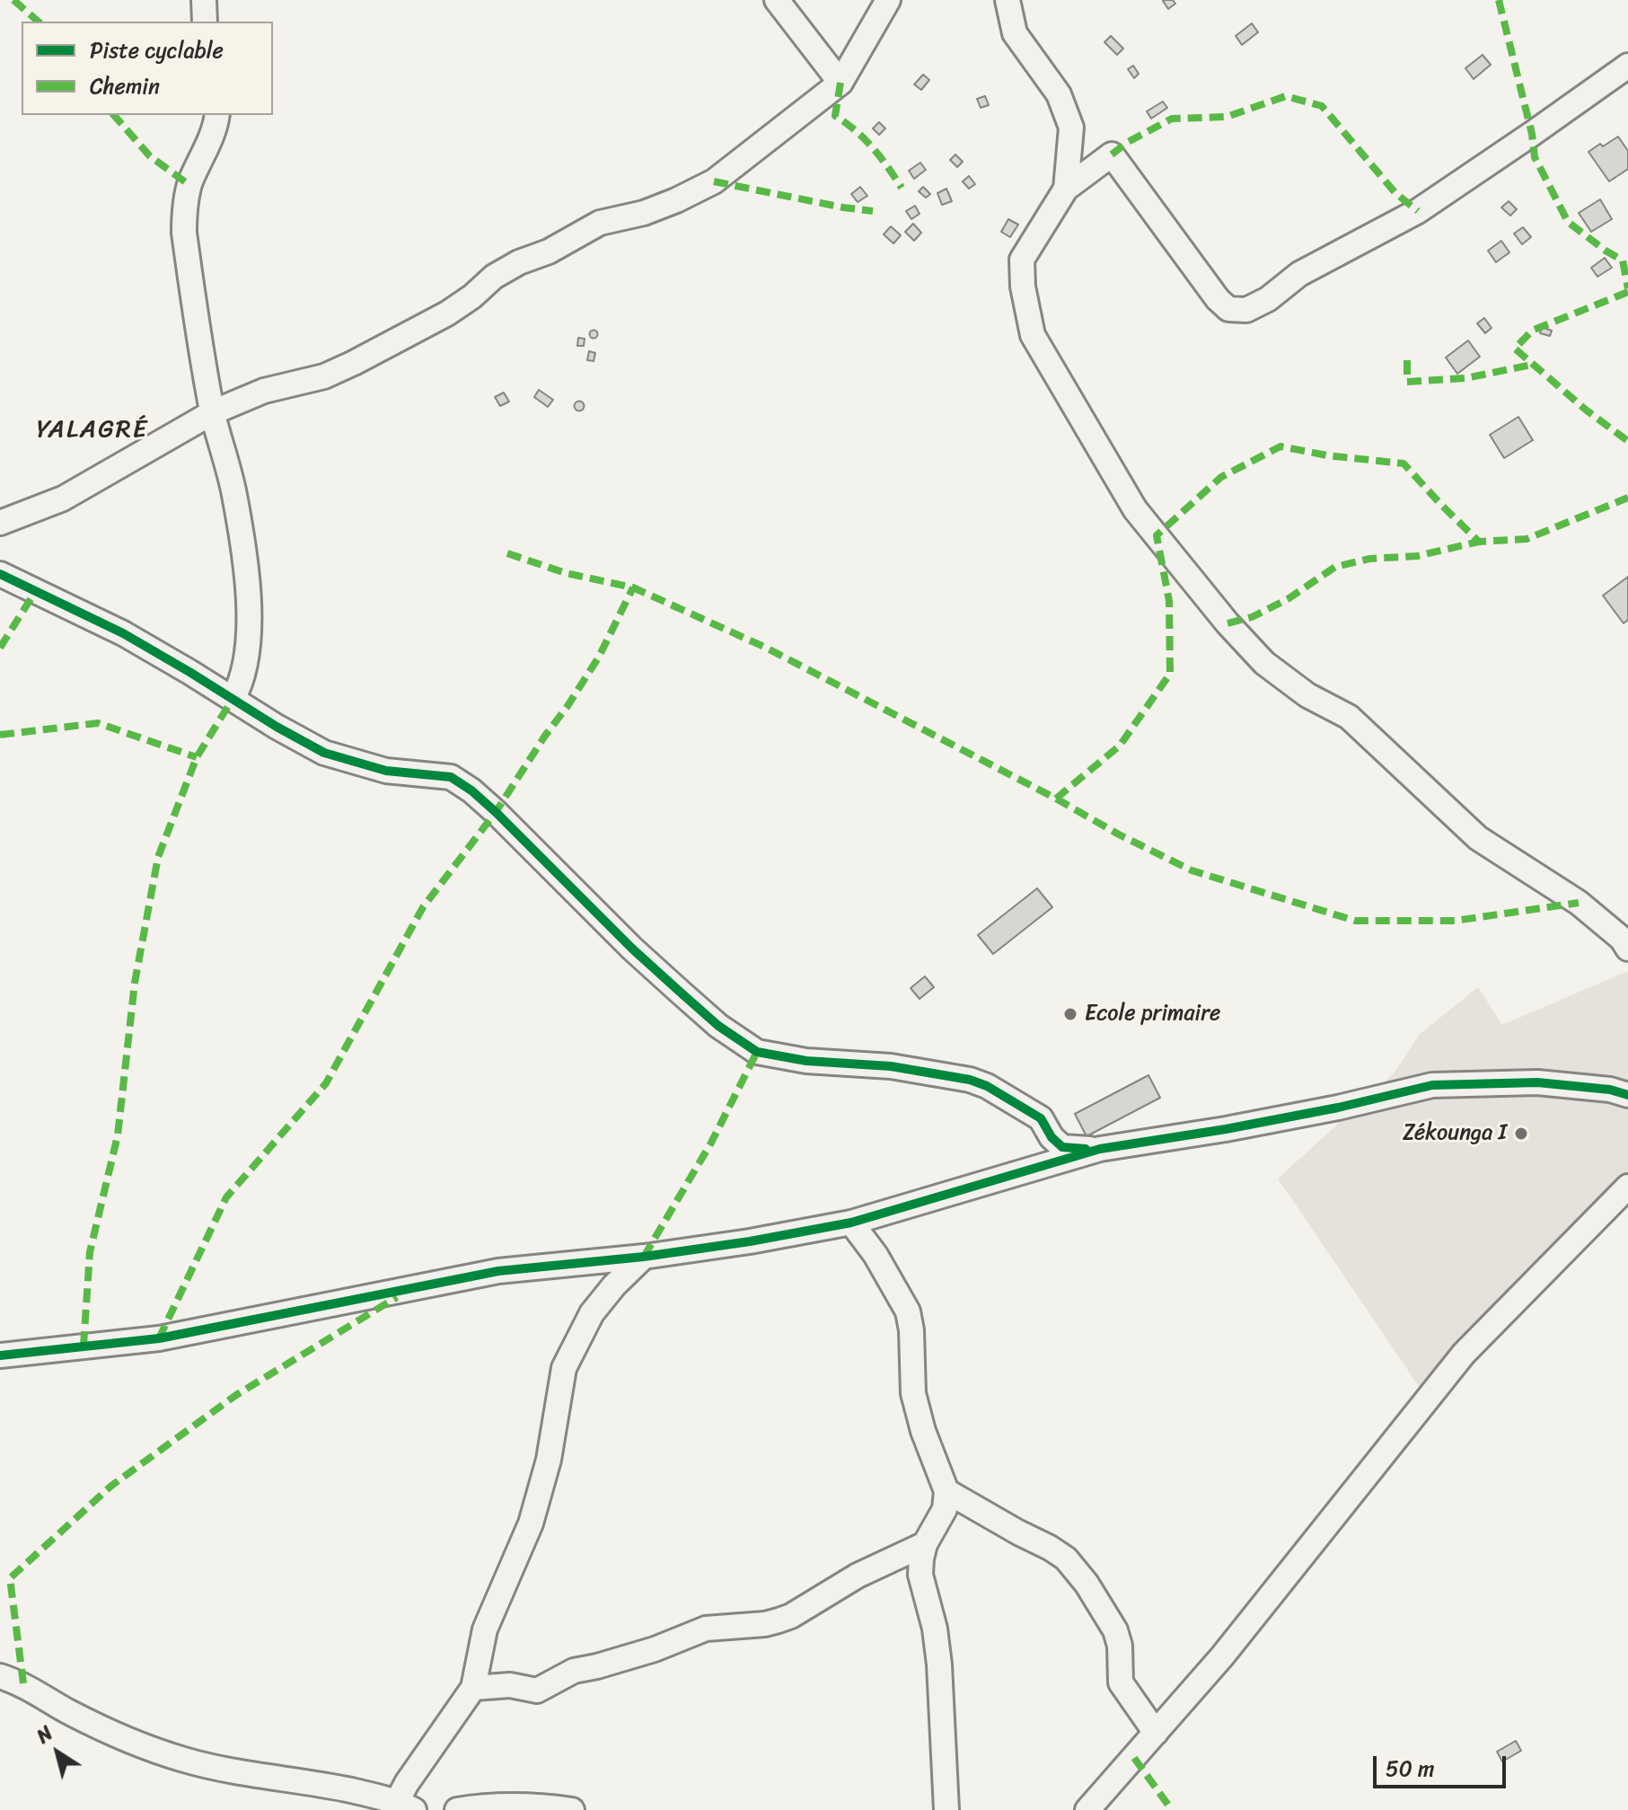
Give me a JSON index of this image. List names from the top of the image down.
{
  "districts": ["YALAGRÉ"],
  "places": ["Ecole primaire", "Zékounga I"],
  "legend": ["Piste cyclable", "Chemin"],
  "scale_bar": "50 m",
  "north": "top left"
}
